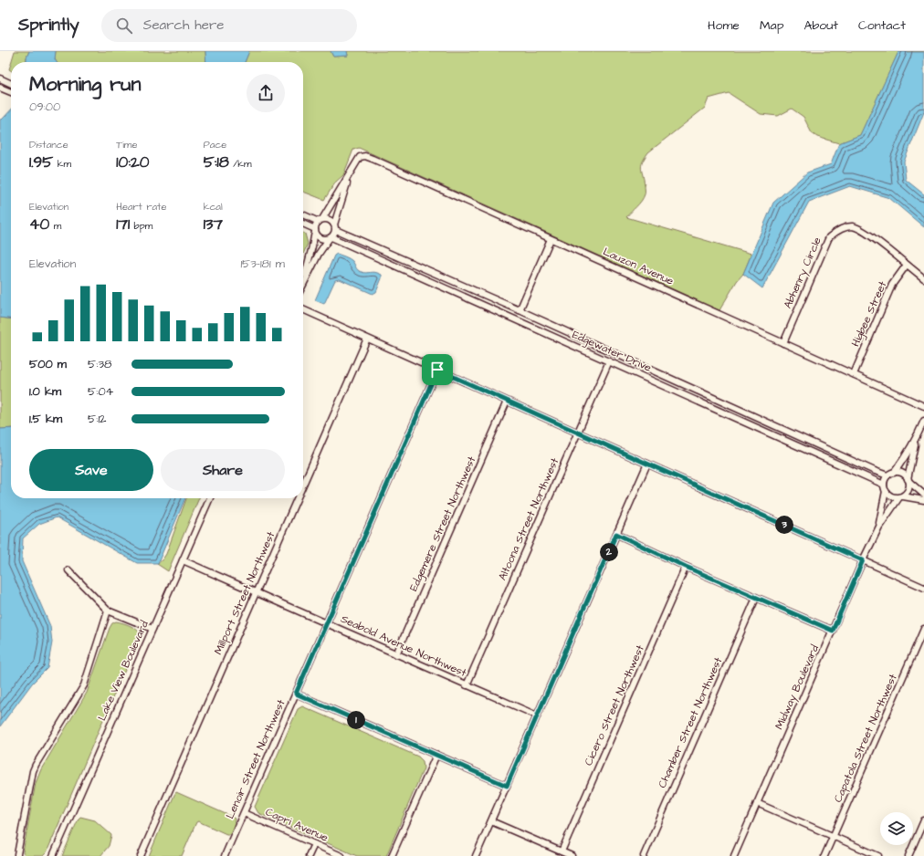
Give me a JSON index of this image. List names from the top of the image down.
{
  "streets": {
    "street": [
      "Lauzon Avenue",
      "Abhenry Circle",
      "Higbee Street",
      "Edgewater Drive",
      "Altoona Street Northwest",
      "Edgemere Street Northwest",
      "Millport Street Northwest",
      "Seabold Avenue Northwest",
      "Lake View Boulevard",
      "Midway Boulevard",
      "Cicero Street Northwest",
      "Chamber Street Northwest",
      "Capatola Street Northwest",
      "Lenoir Street Northwest",
      "Capri Avenue"
    ]
  },
  "crossings": [
    ["Lauzon Avenue", "Abhenry Circle"],
    ["Lauzon Avenue", "Higbee Street"],
    ["Lauzon Avenue", "Edgewater Drive"],
    ["Abhenry Circle", "Higbee Street"],
    ["Edgewater Drive", "Altoona Street Northwest"],
    ["Edgewater Drive", "Midway Boulevard"],
    ["Altoona Street Northwest", "Seabold Avenue Northwest"],
    ["Edgemere Street Northwest", "Seabold Avenue Northwest"],
    ["Millport Street Northwest", "Seabold Avenue Northwest"],
    ["Seabold Avenue Northwest", "Lake View Boulevard"],
    ["Seabold Avenue Northwest", "Lenoir Street Northwest"],
    ["Lenoir Street Northwest", "Capri Avenue"]
  ],
  "page": {
    "header": "Sprintly",
    "search": "Search here",
    "nav": [
      "Home",
      "Map",
      "About",
      "Contact"
    ],
    "heading": ["Morning run", "09:00"],
    "stats": [
      ["Distance", "1.95 km"],
      ["Time", "10:20"],
      ["Pace", "5:18 /km"],
      ["Elevation", "40 m"],
      ["Heart rate", "171 bpm"],
      ["kcal", "137"]
    ],
    "chart": ["Elevation", "153–181 m"],
    "list": [
      {
        "name": "500 m",
        "note": "5:38"
      },
      {
        "name": "1.0 km",
        "note": "5:04"
      },
      {
        "name": "1.5 km",
        "note": "5:12"
      }
    ],
    "buttons": ["Save", "Share"],
    "pins": ["3", "2", "1"]
  }
}
